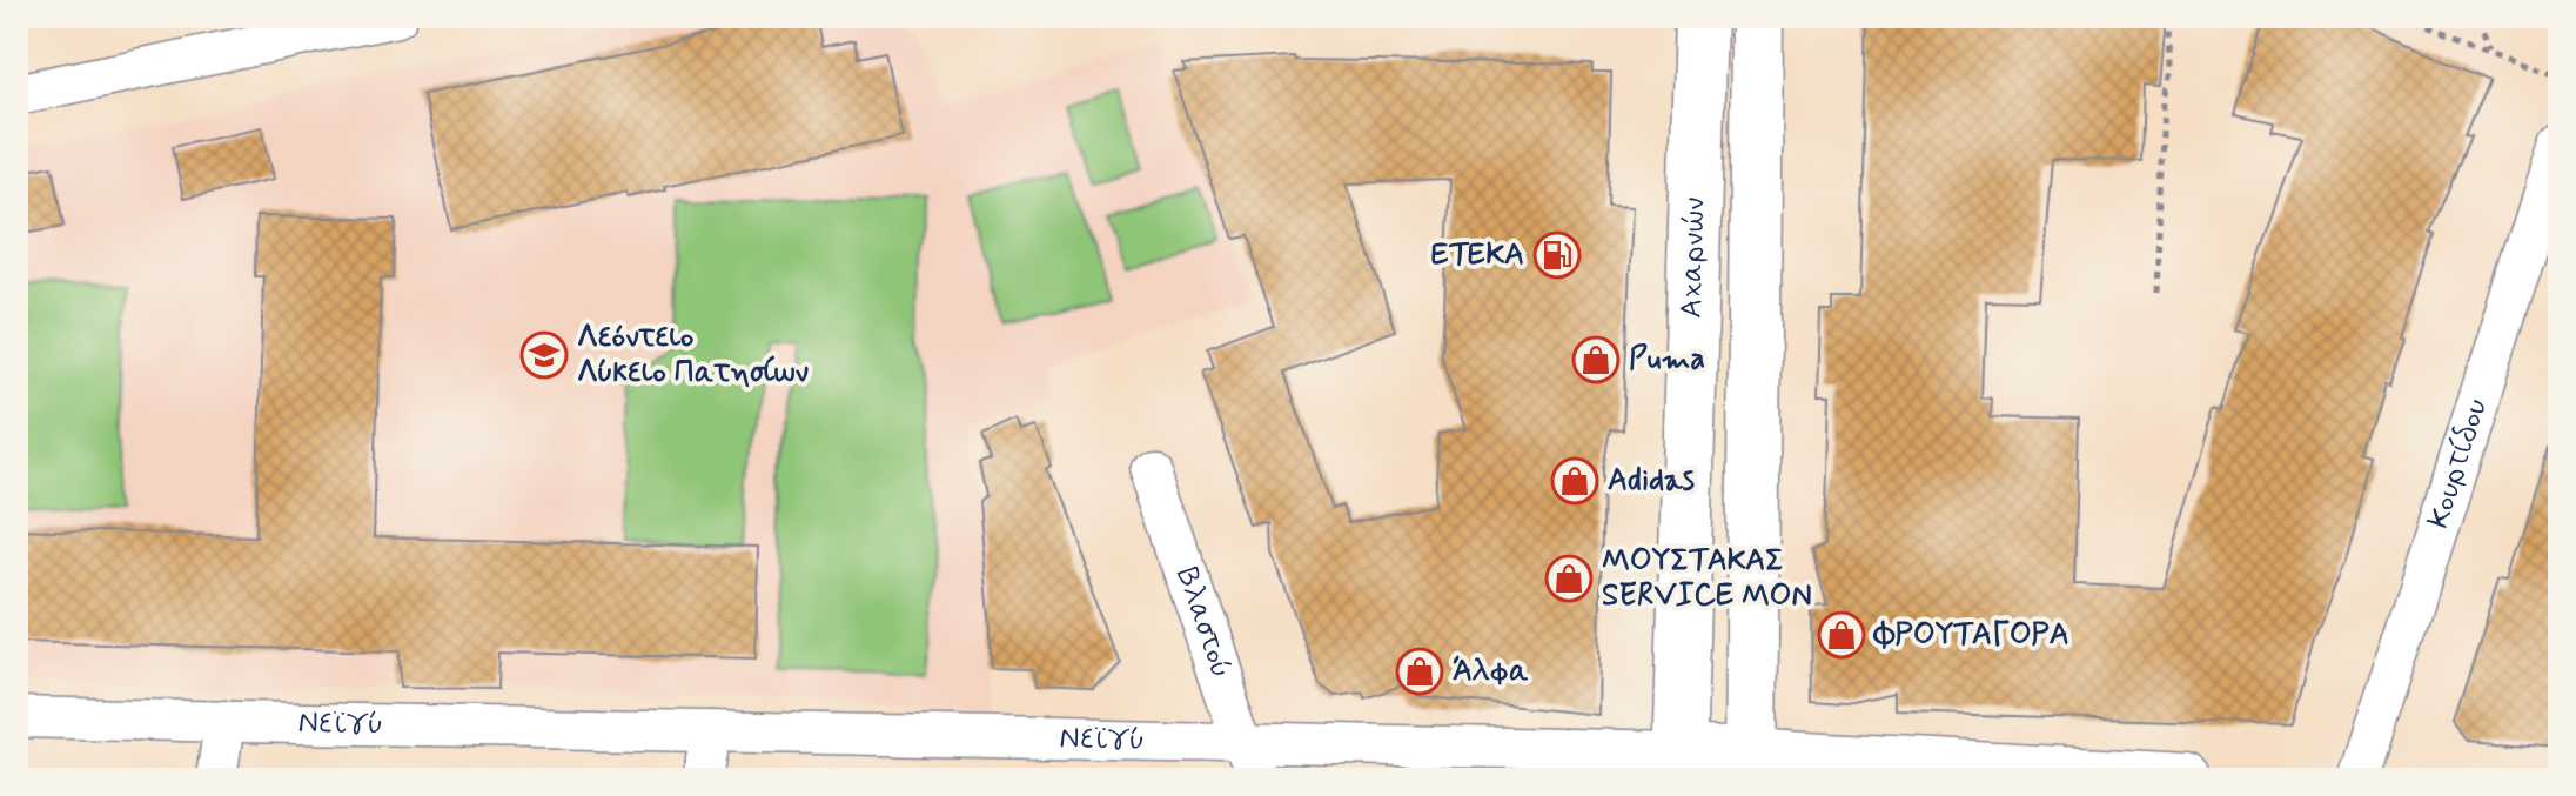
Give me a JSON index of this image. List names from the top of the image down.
{
  "streets": {
    "main road": ["Αχαρνών", "Νεϊγύ"],
    "street": ["Κουρτίδου", "Βλαστού"]
  },
  "crossings": [
    ["Αχαρνών", "Νεϊγύ"],
    ["Βλαστού", "Νεϊγύ"]
  ],
  "places": {
    "fuel station": ["ΕΤΕΚΑ"],
    "school or university": ["Λεόντειο Λύκειο Πατησίων"],
    "shop": [
      "Puma",
      "Adidas",
      "ΜΟΥΣΤΑΚΑΣ SERVICE ΜΟΝ",
      "ΦΡΟΥΤΑΓΟΡΑ",
      "Άλφα"
    ]
  }
}
